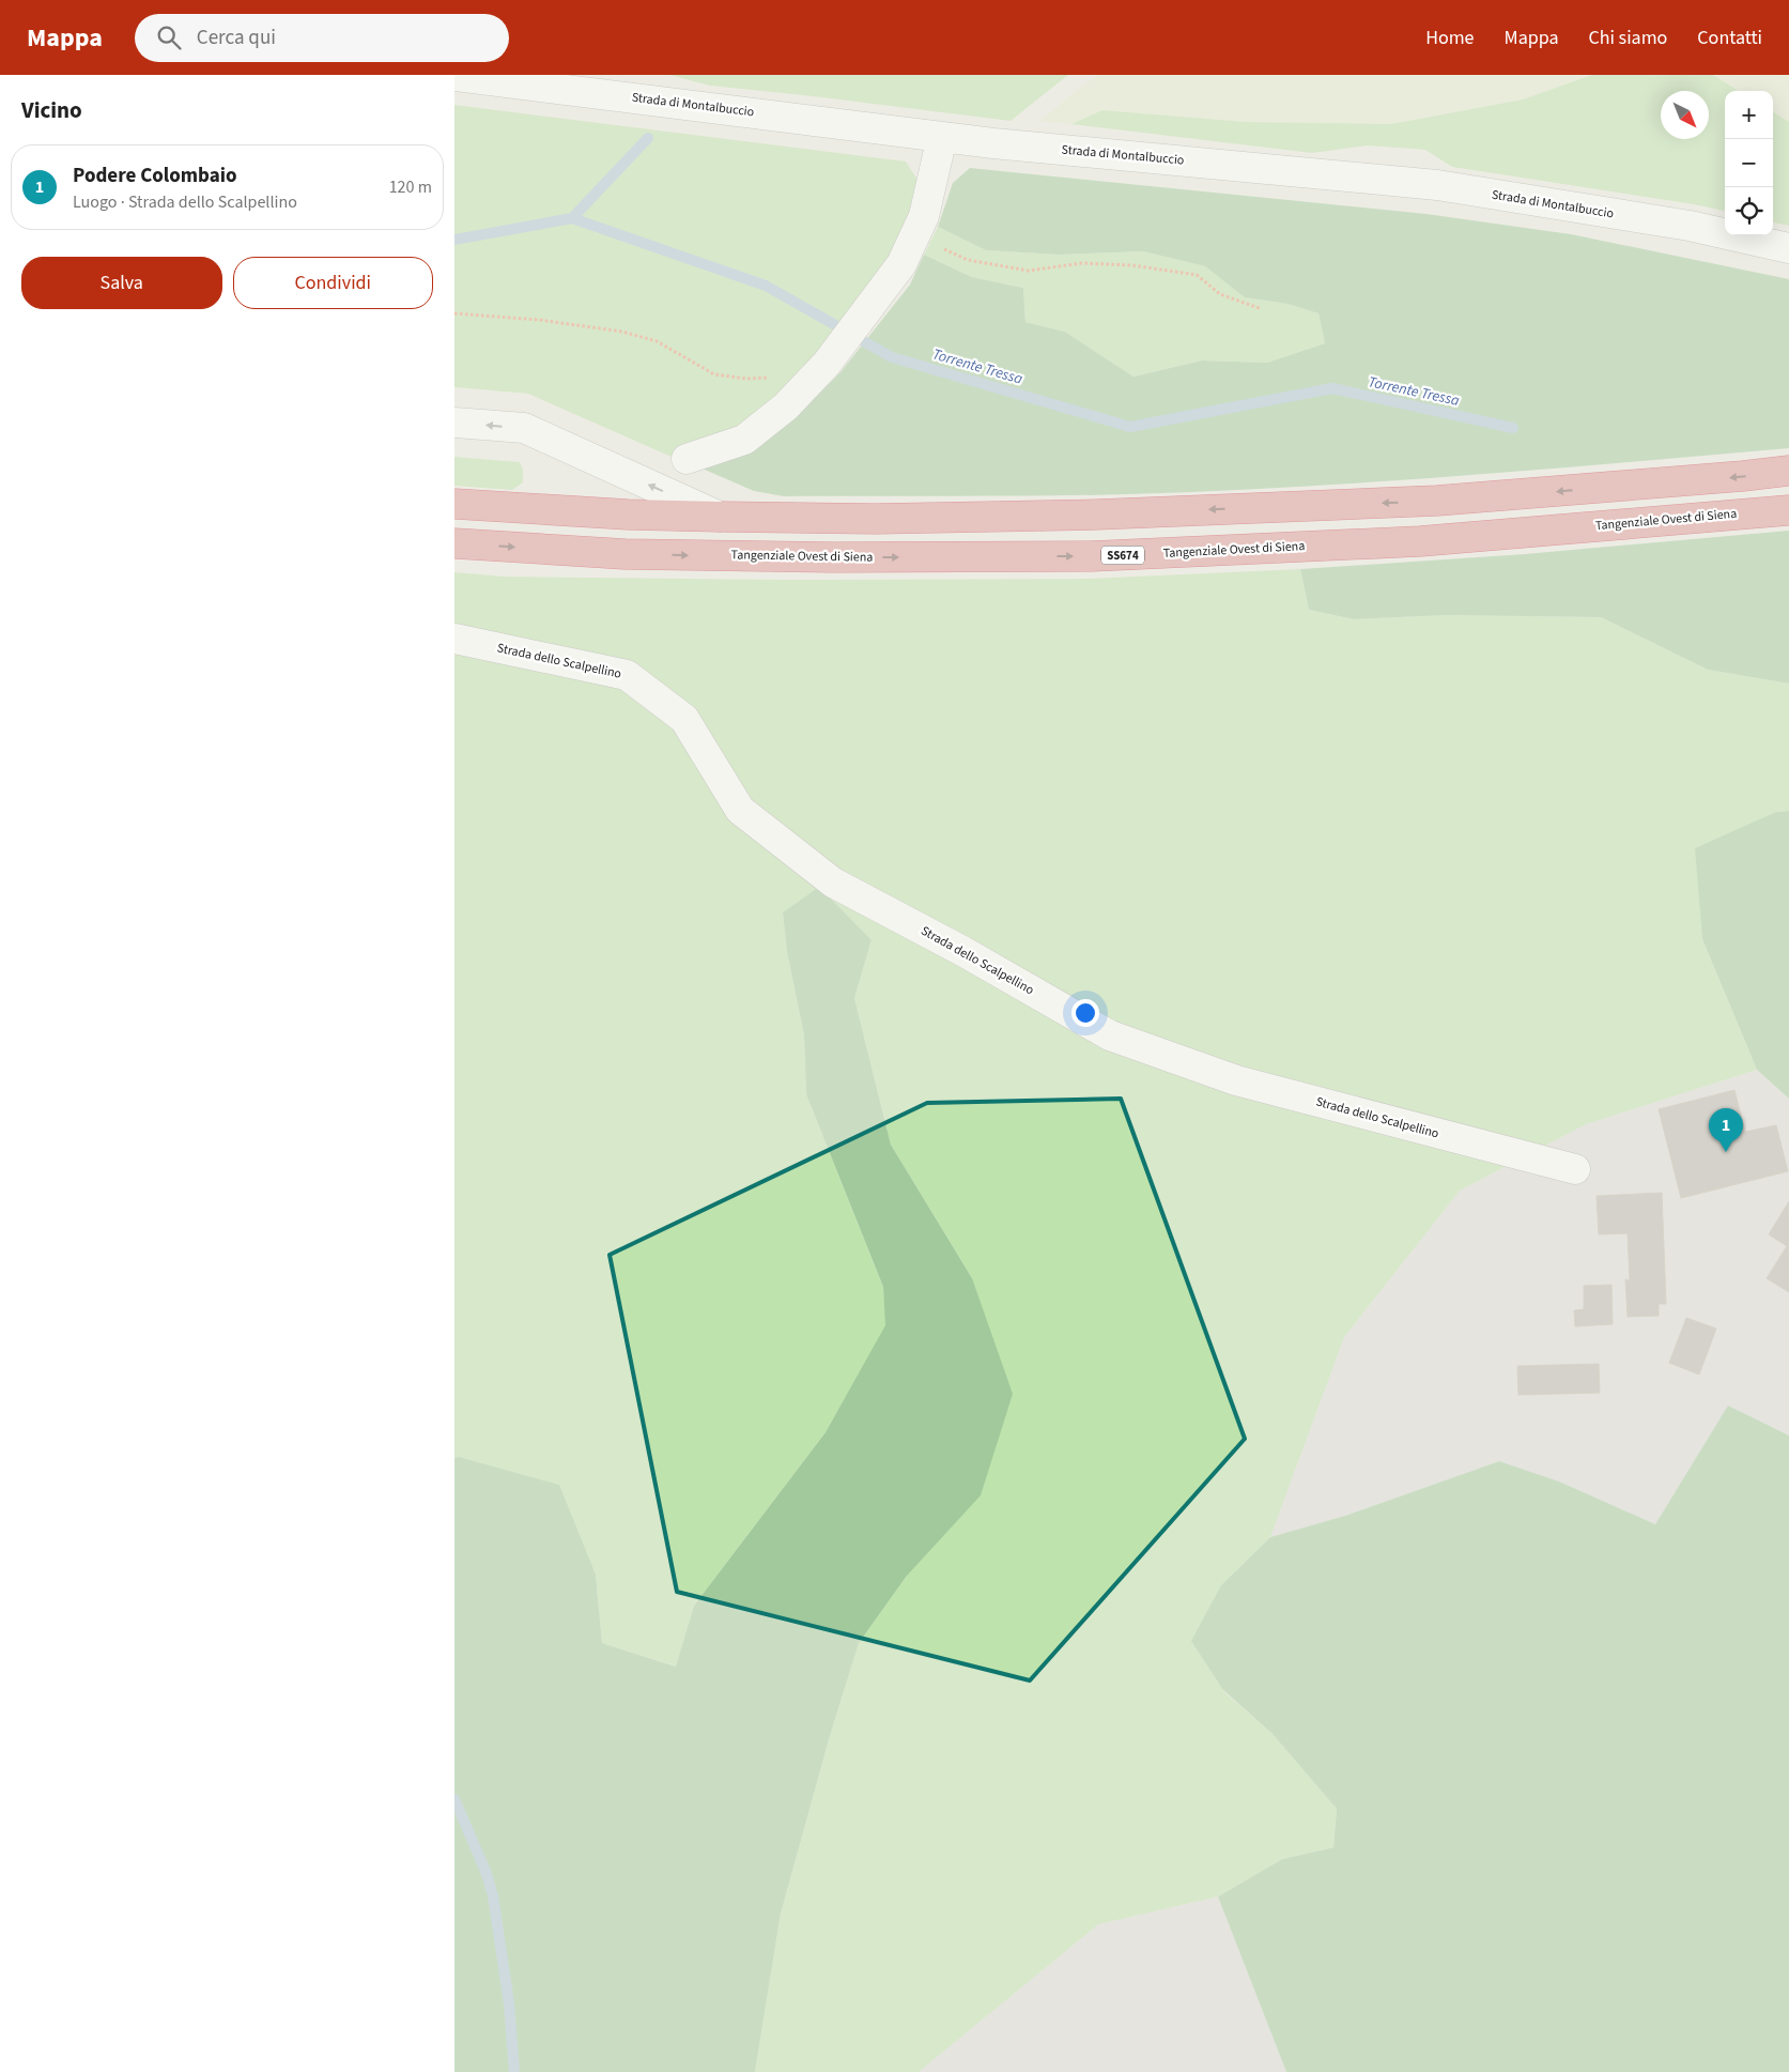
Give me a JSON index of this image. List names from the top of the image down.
{
  "streets": {
    "highway": ["Tangenziale Ovest di Siena", "SS674"],
    "street": ["Strada di Montalbuccio", "Strada dello Scalpellino"]
  },
  "water": ["Torrente Tressa"],
  "north": "bottom right",
  "page": {
    "header": "Mappa",
    "search": "Cerca qui",
    "nav": [
      "Home",
      "Mappa",
      "Chi siamo",
      "Contatti"
    ],
    "heading": "Vicino",
    "map_buttons": ["+", "−"],
    "list": [
      {
        "mark": "1",
        "name": "Podere Colombaio",
        "note": "Luogo · Strada dello Scalpellino",
        "value": "120 m"
      }
    ],
    "buttons": ["Salva", "Condividi"],
    "pins": "1"
  }
}
